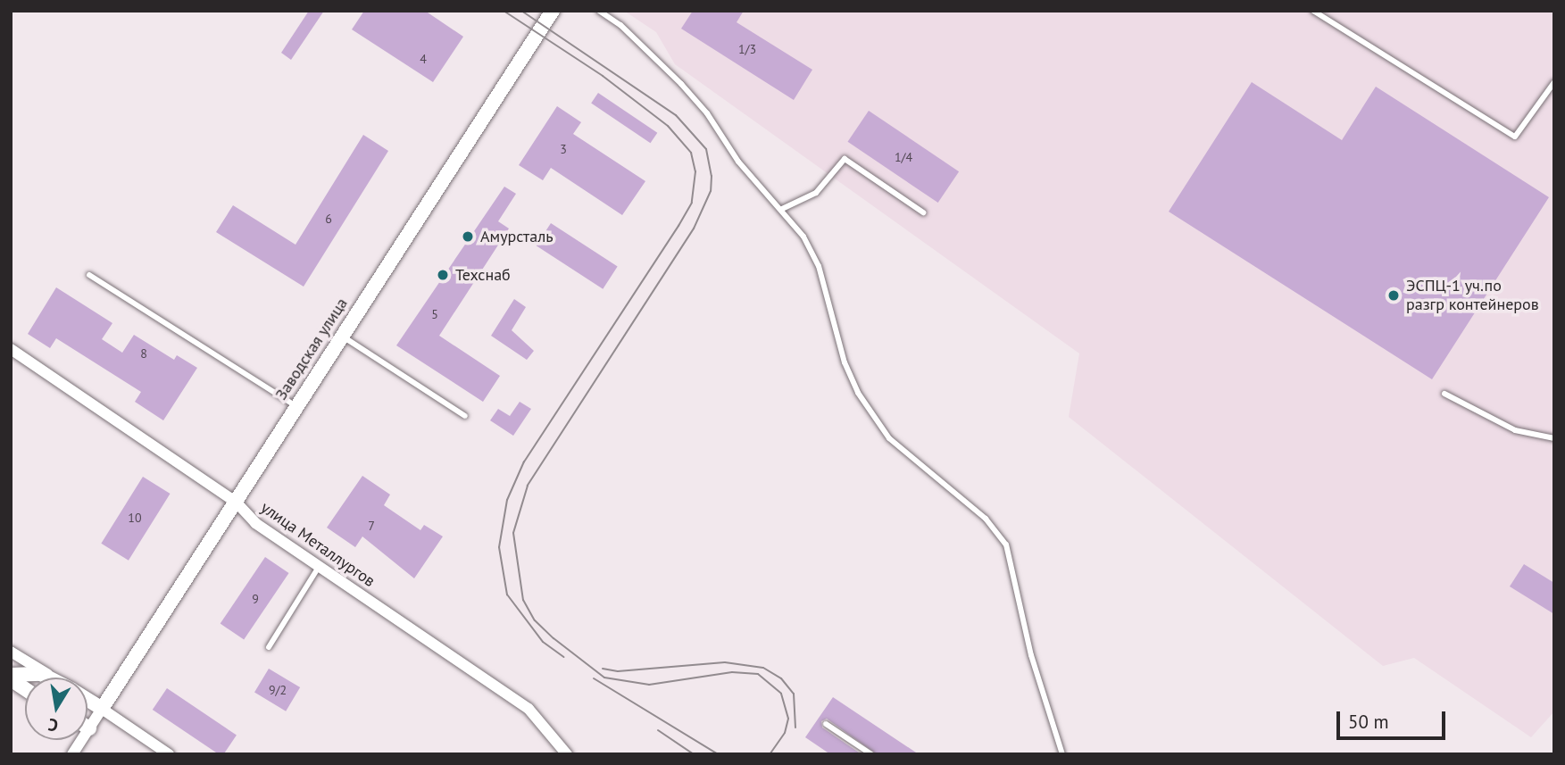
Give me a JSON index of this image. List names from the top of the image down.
{
  "streets": {
    "street": ["Заводская улица", "улица Металлургов"]
  },
  "crossings": [
    ["Заводская улица", "улица Металлургов"]
  ],
  "places": ["Амурсталь", "Техснаб", "ЭСПЦ-1 уч.по разгр контейнеров"],
  "house_numbers": [
    "1/3",
    "4",
    "3",
    "1/4",
    "6",
    "5",
    "8",
    "10",
    "7",
    "9",
    "9/2"
  ],
  "scale_bar": "50 m",
  "north": "bottom"
}
